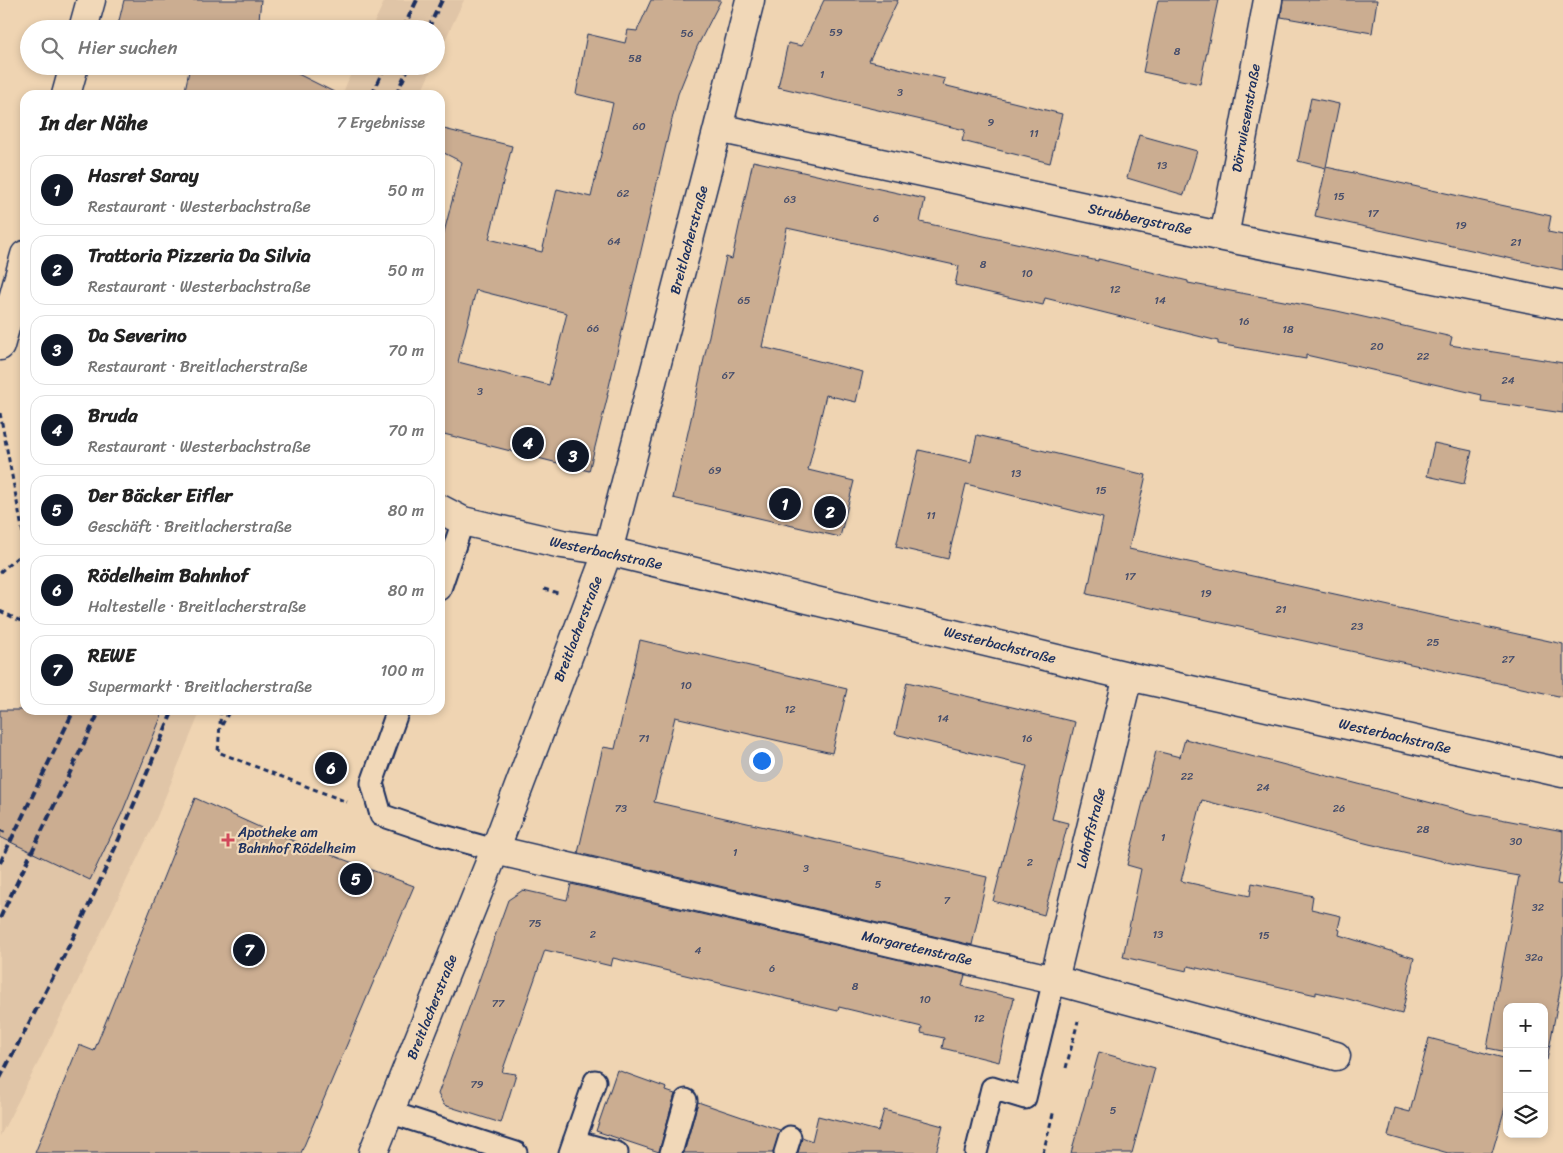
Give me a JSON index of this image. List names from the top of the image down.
{
  "streets": {
    "street": [
      "Dörrwiesenstraße",
      "Strubbergstraße",
      "Breitlacherstraße",
      "Westerbachstraße",
      "Lohoffstraße",
      "Margaretenstraße"
    ]
  },
  "crossings": [
    ["Dörrwiesenstraße", "Strubbergstraße"],
    ["Strubbergstraße", "Breitlacherstraße"],
    ["Breitlacherstraße", "Westerbachstraße"],
    ["Breitlacherstraße", "Margaretenstraße"],
    ["Westerbachstraße", "Lohoffstraße"],
    ["Lohoffstraße", "Margaretenstraße"]
  ],
  "places": {
    "health": ["Apotheke am Bahnhof Rödelheim"]
  },
  "house_numbers": [
    "59",
    "56",
    "8",
    "58",
    "1",
    "3",
    "9",
    "60",
    "11",
    "13",
    "62",
    "15",
    "63",
    "17",
    "6",
    "19",
    "64",
    "21",
    "8",
    "10",
    "12",
    "65",
    "14",
    "16",
    "66",
    "18",
    "20",
    "22",
    "67",
    "24",
    "3",
    "69",
    "13",
    "15",
    "11",
    "17",
    "19",
    "21",
    "23",
    "25",
    "27",
    "10",
    "12",
    "14",
    "71",
    "16",
    "22",
    "24",
    "73",
    "26",
    "28",
    "1",
    "30",
    "1",
    "2",
    "3",
    "5",
    "7",
    "32",
    "75",
    "2",
    "13",
    "15",
    "4",
    "32a",
    "6",
    "8",
    "10",
    "77",
    "12",
    "79",
    "5"
  ],
  "page": {
    "search": "Hier suchen",
    "heading": ["In der Nähe", "7 Ergebnisse"],
    "list": [
      {
        "mark": "1",
        "name": "Hasret Saray",
        "note": "Restaurant · Westerbachstraße",
        "value": "50 m"
      },
      {
        "mark": "2",
        "name": "Trattoria Pizzeria Da Silvia",
        "note": "Restaurant · Westerbachstraße",
        "value": "50 m"
      },
      {
        "mark": "3",
        "name": "Da Severino",
        "note": "Restaurant · Breitlacherstraße",
        "value": "70 m"
      },
      {
        "mark": "4",
        "name": "Bruda",
        "note": "Restaurant · Westerbachstraße",
        "value": "70 m"
      },
      {
        "mark": "5",
        "name": "Der Bäcker Eifler",
        "note": "Geschäft · Breitlacherstraße",
        "value": "80 m"
      },
      {
        "mark": "6",
        "name": "Rödelheim Bahnhof",
        "note": "Haltestelle · Breitlacherstraße",
        "value": "80 m"
      },
      {
        "mark": "7",
        "name": "REWE",
        "note": "Supermarkt · Breitlacherstraße",
        "value": "100 m"
      }
    ],
    "pins": [
      "4",
      "3",
      "1",
      "2",
      "6",
      "5",
      "7"
    ],
    "map_buttons": ["+", "−"]
  }
}
